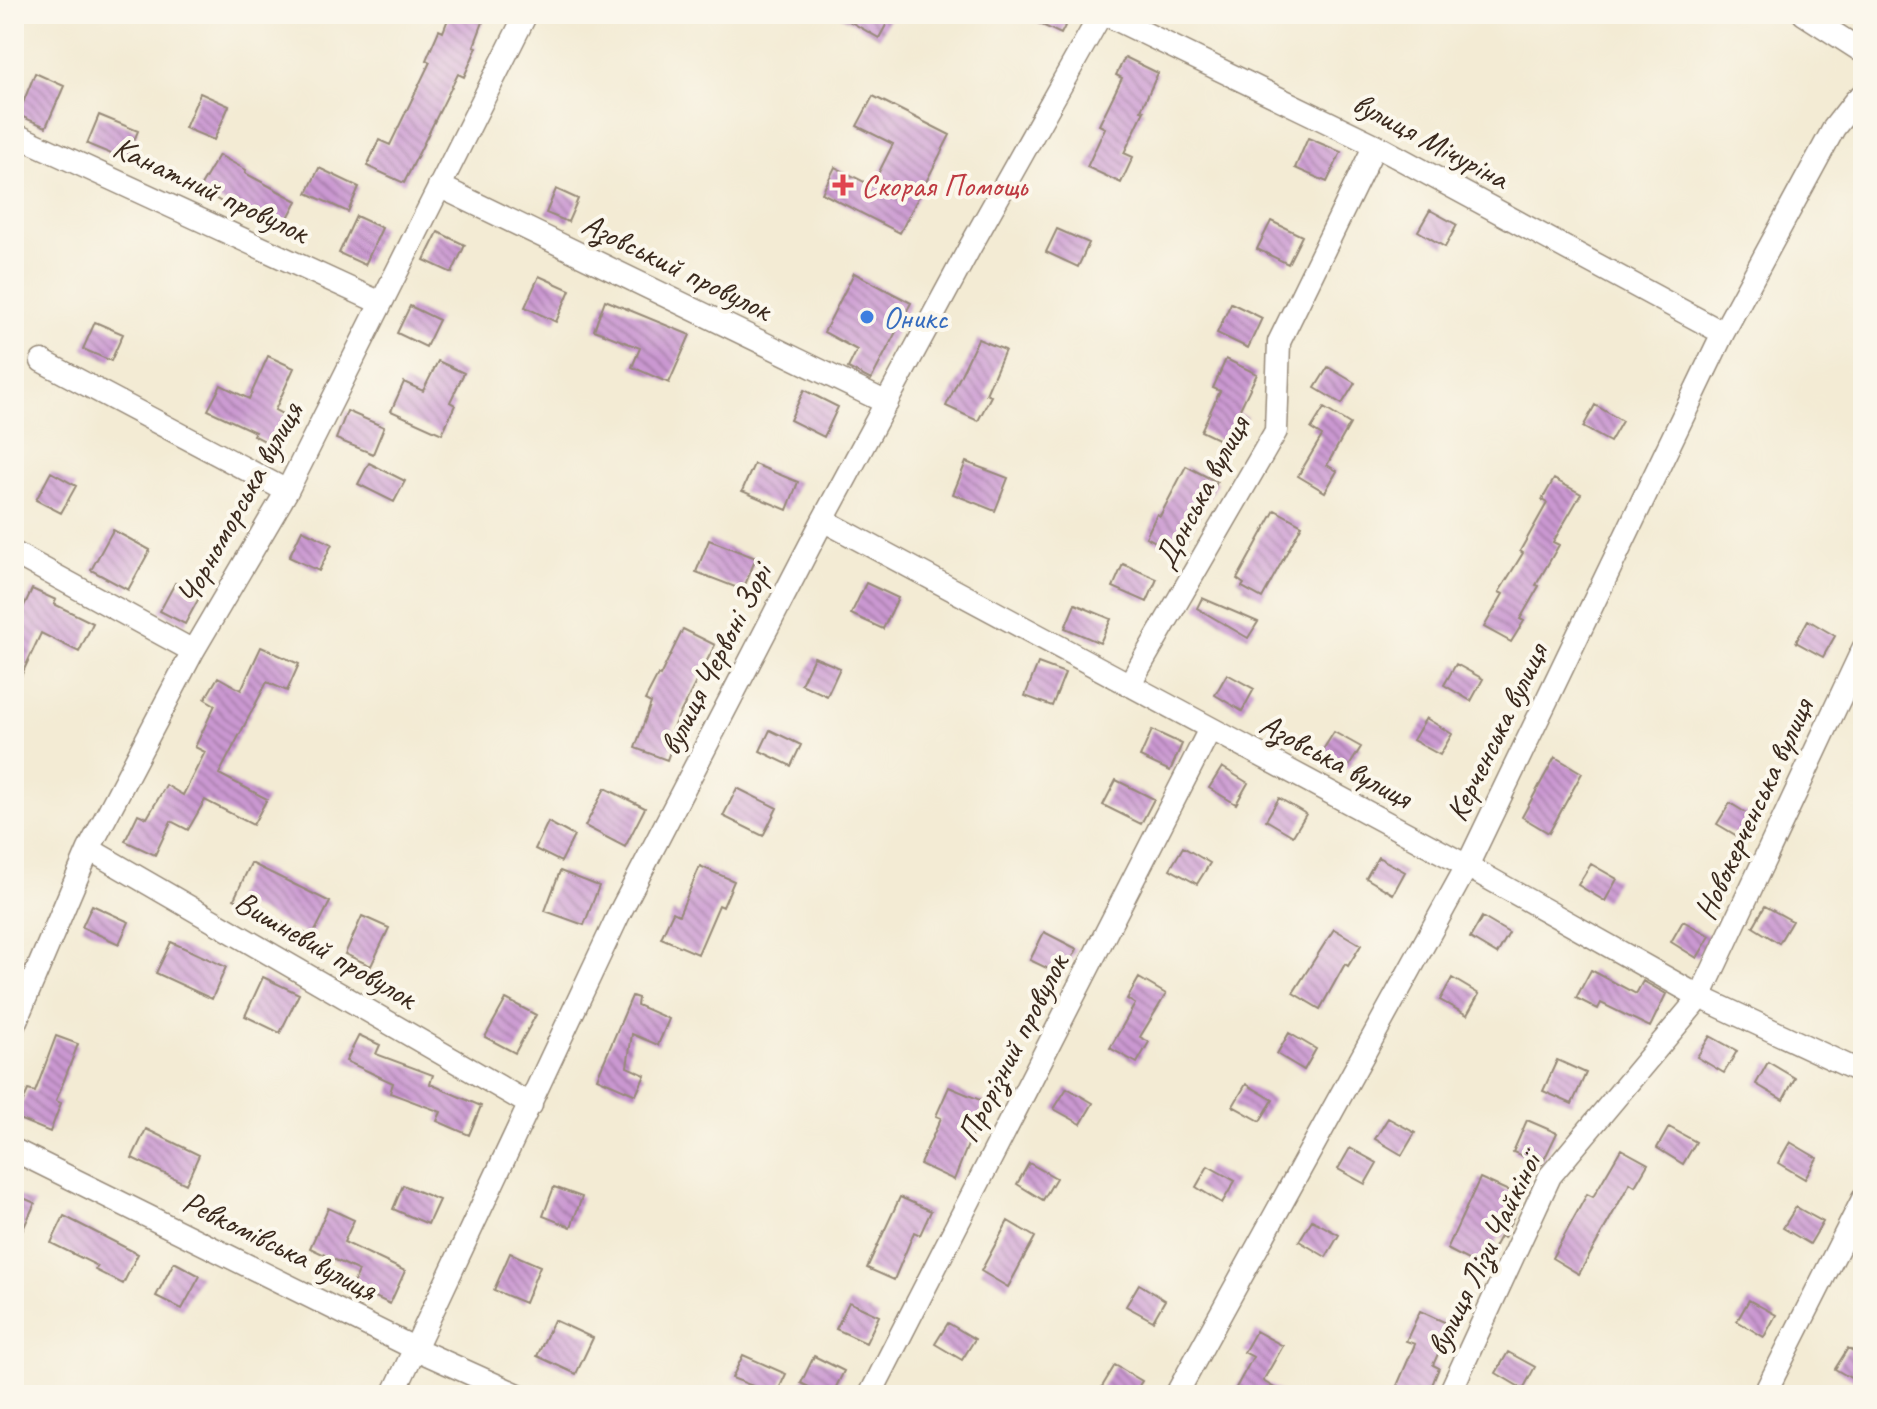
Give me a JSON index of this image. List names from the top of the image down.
{
  "streets": {
    "street": [
      "вулиця Мічуріна",
      "Канатний провулок",
      "Азовський провулок",
      "Донська вулиця",
      "Чорноморська вулиця",
      "вулиця Червоні Зорі",
      "Керченська вулиця",
      "Азовська вулиця",
      "Новокерченська вулиця",
      "Вишневий провулок",
      "Прорізний провулок",
      "Ревкомівська вулиця",
      "вулиця Лізи Чайкіної"
    ]
  },
  "crossings": [
    ["вулиця Мічуріна", "Донська вулиця"],
    ["вулиця Мічуріна", "вулиця Червоні Зорі"],
    ["вулиця Мічуріна", "Керченська вулиця"],
    ["Канатний провулок", "Чорноморська вулиця"],
    ["Азовський провулок", "Чорноморська вулиця"],
    ["Азовський провулок", "вулиця Червоні Зорі"],
    ["Донська вулиця", "Азовська вулиця"],
    ["Чорноморська вулиця", "Вишневий провулок"],
    ["вулиця Червоні Зорі", "Азовська вулиця"],
    ["вулиця Червоні Зорі", "Вишневий провулок"],
    ["вулиця Червоні Зорі", "Ревкомівська вулиця"],
    ["Керченська вулиця", "Азовська вулиця"],
    ["Азовська вулиця", "Новокерченська вулиця"],
    ["Азовська вулиця", "Прорізний провулок"],
    ["Азовська вулиця", "вулиця Лізи Чайкіної"],
    ["Новокерченська вулиця", "вулиця Лізи Чайкіної"]
  ],
  "places": {
    "health": ["Скорая Помощь"],
    "other": ["Оникс"]
  }
}
